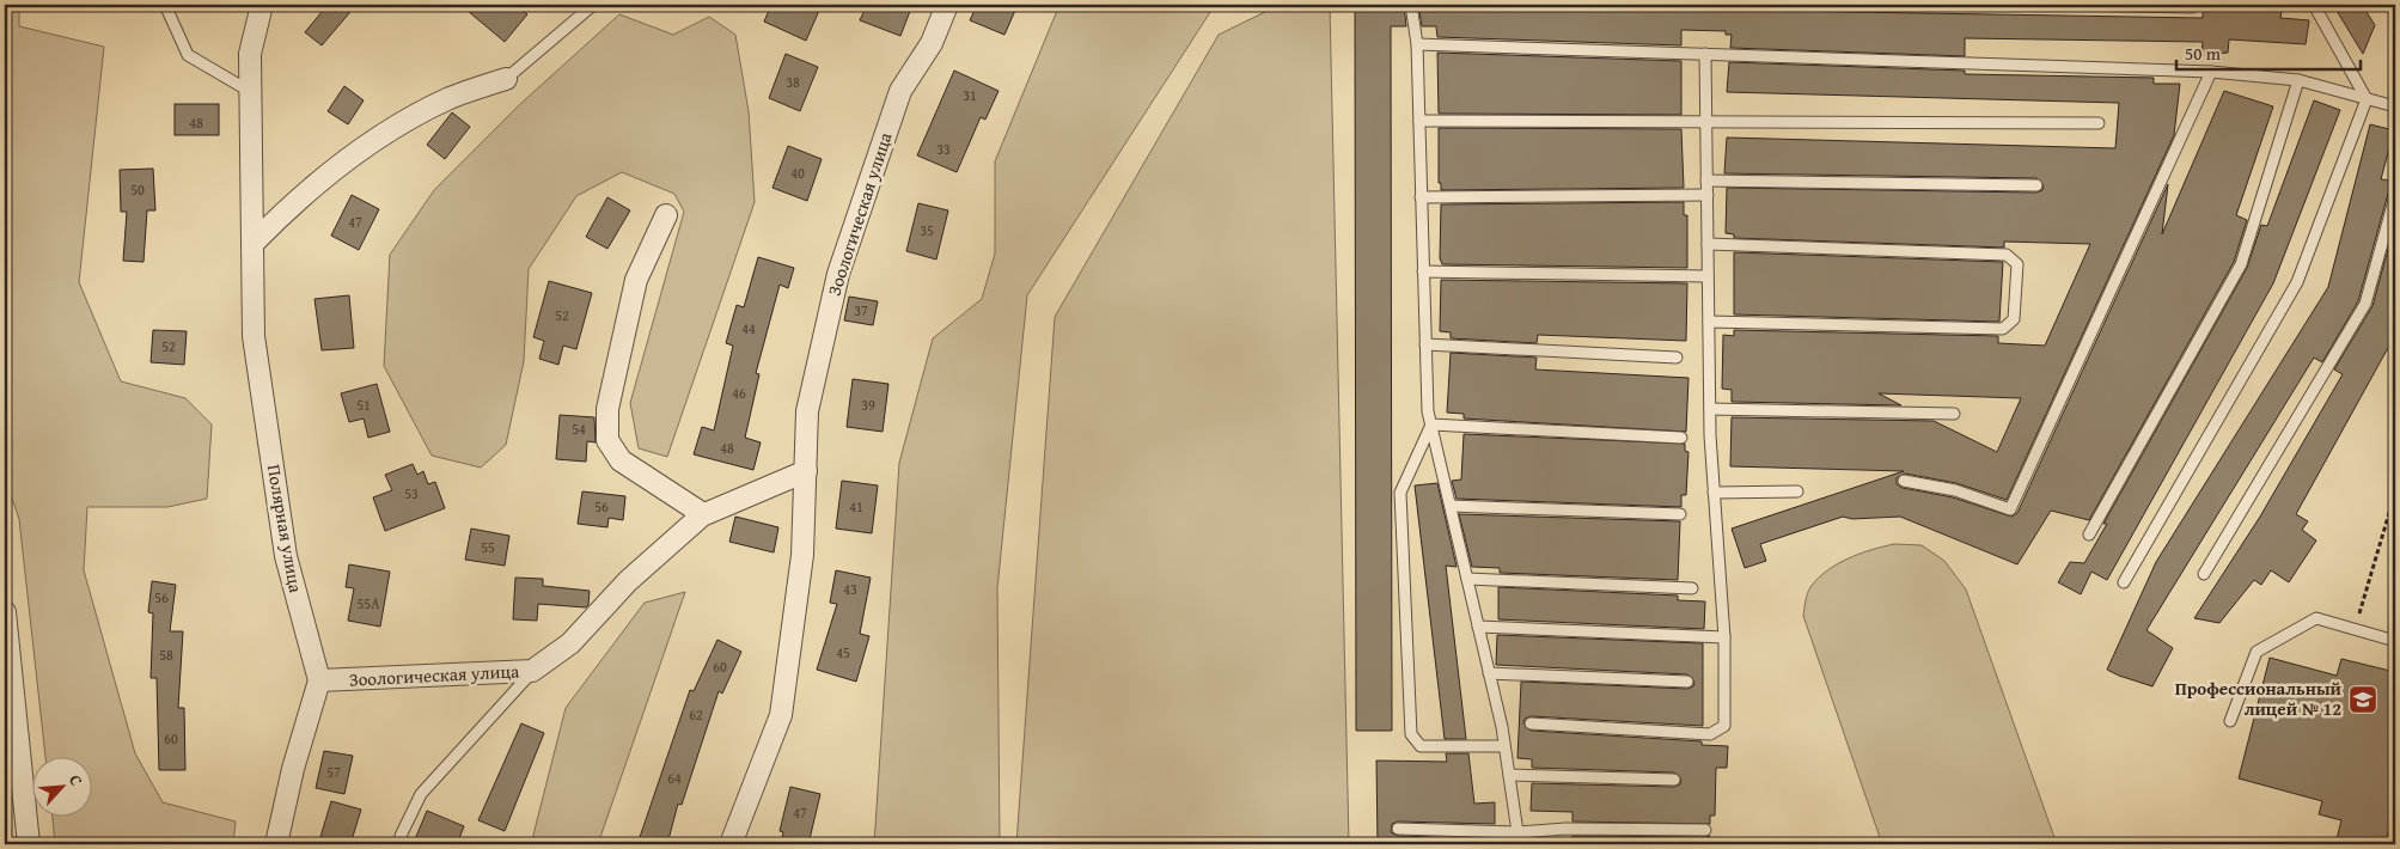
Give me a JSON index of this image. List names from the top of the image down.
{
  "streets": {
    "street": ["Зоологическая улица", "Полярная улица"]
  },
  "crossings": [
    ["Зоологическая улица", "Полярная улица"]
  ],
  "places": {
    "school or university": ["Профессиональный лицей № 12"]
  },
  "house_numbers": [
    "38",
    "31",
    "48",
    "33",
    "40",
    "50",
    "47",
    "35",
    "37",
    "52",
    "44",
    "52",
    "46",
    "51",
    "39",
    "54",
    "48",
    "53",
    "56",
    "41",
    "55",
    "43",
    "56",
    "55А",
    "45",
    "58",
    "60",
    "62",
    "60",
    "57",
    "64",
    "47"
  ],
  "scale_bar": "50 m",
  "north": "top right"
}
